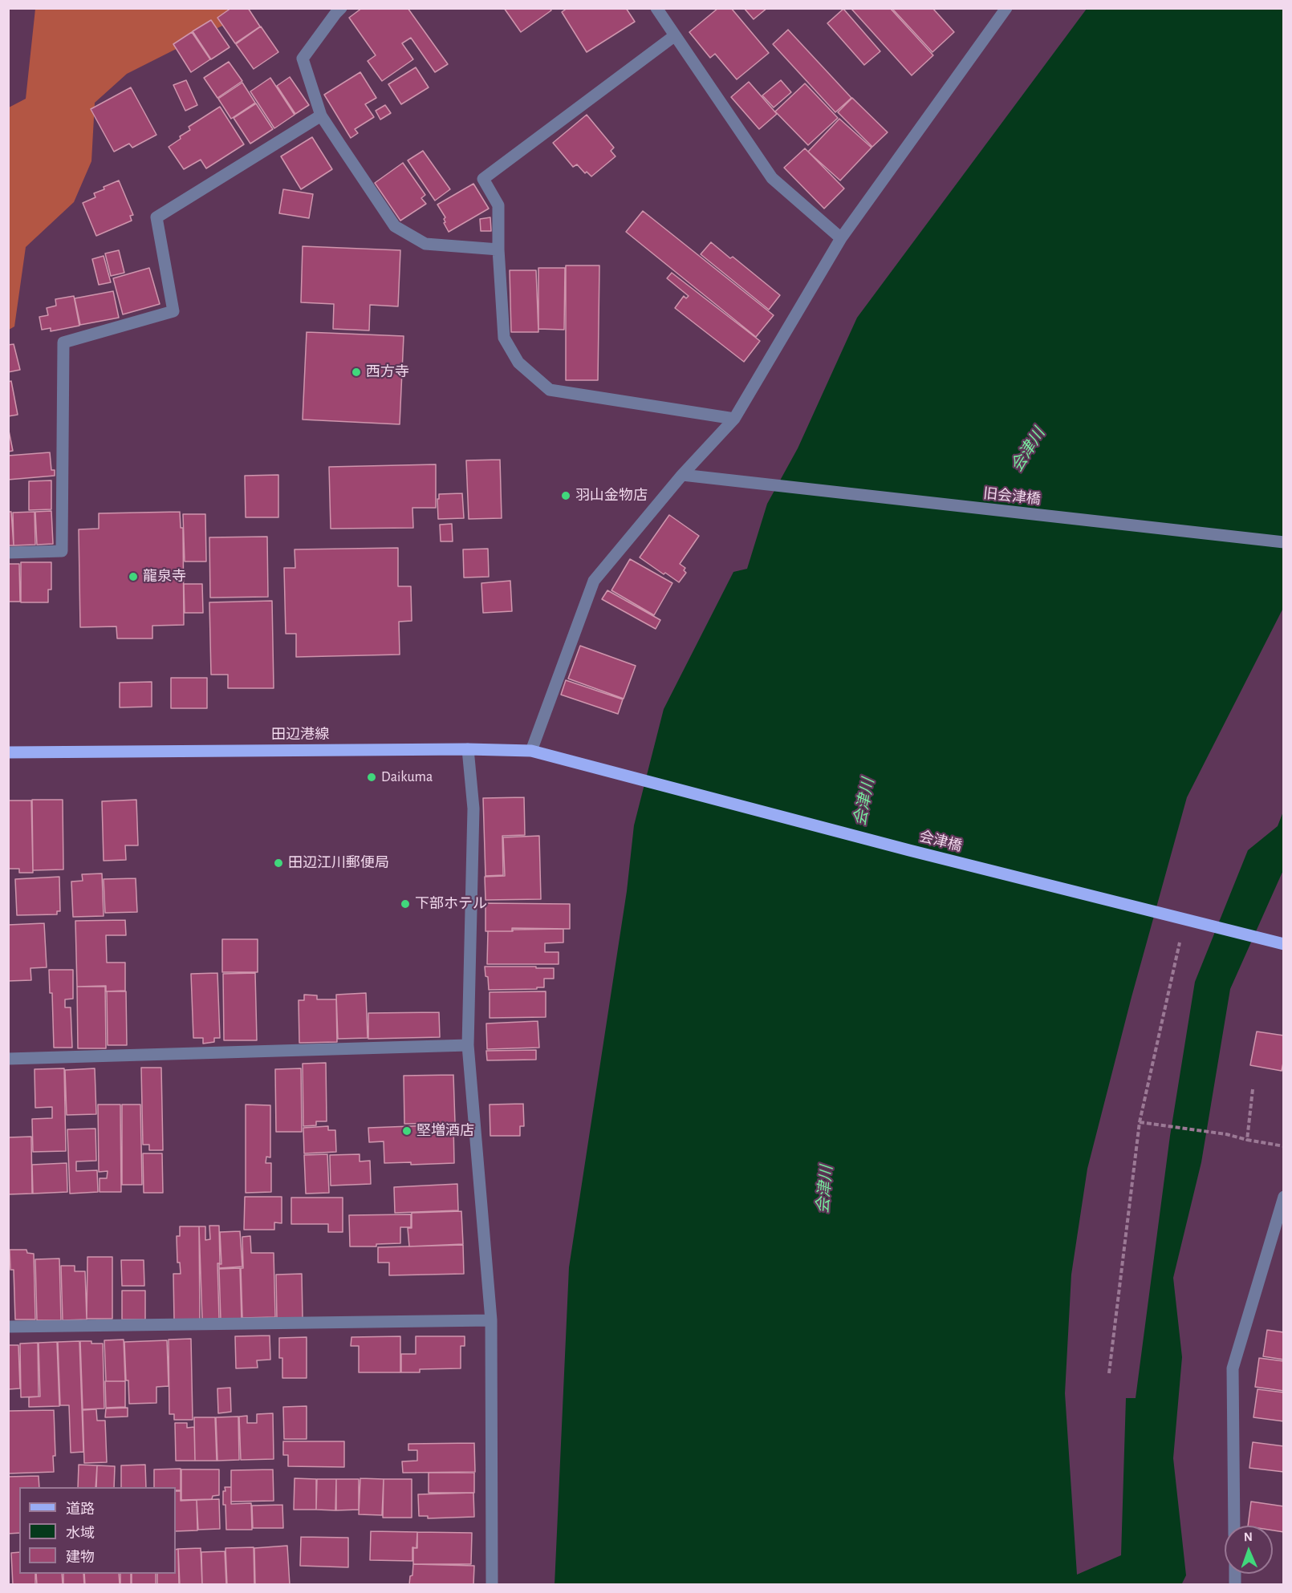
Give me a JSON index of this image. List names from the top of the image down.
{
  "streets": {
    "main road": ["田辺港線", "会津橋"],
    "street": ["旧会津橋"]
  },
  "crossings": [
    ["田辺港線", "会津橋"]
  ],
  "water": ["会津川"],
  "places": [
    "西方寺",
    "羽山金物店",
    "龍泉寺",
    "Daikuma",
    "田辺江川郵便局",
    "下部ホテル",
    "堅増酒店"
  ],
  "legend": ["道路", "水域", "建物"],
  "north": "top"
}
